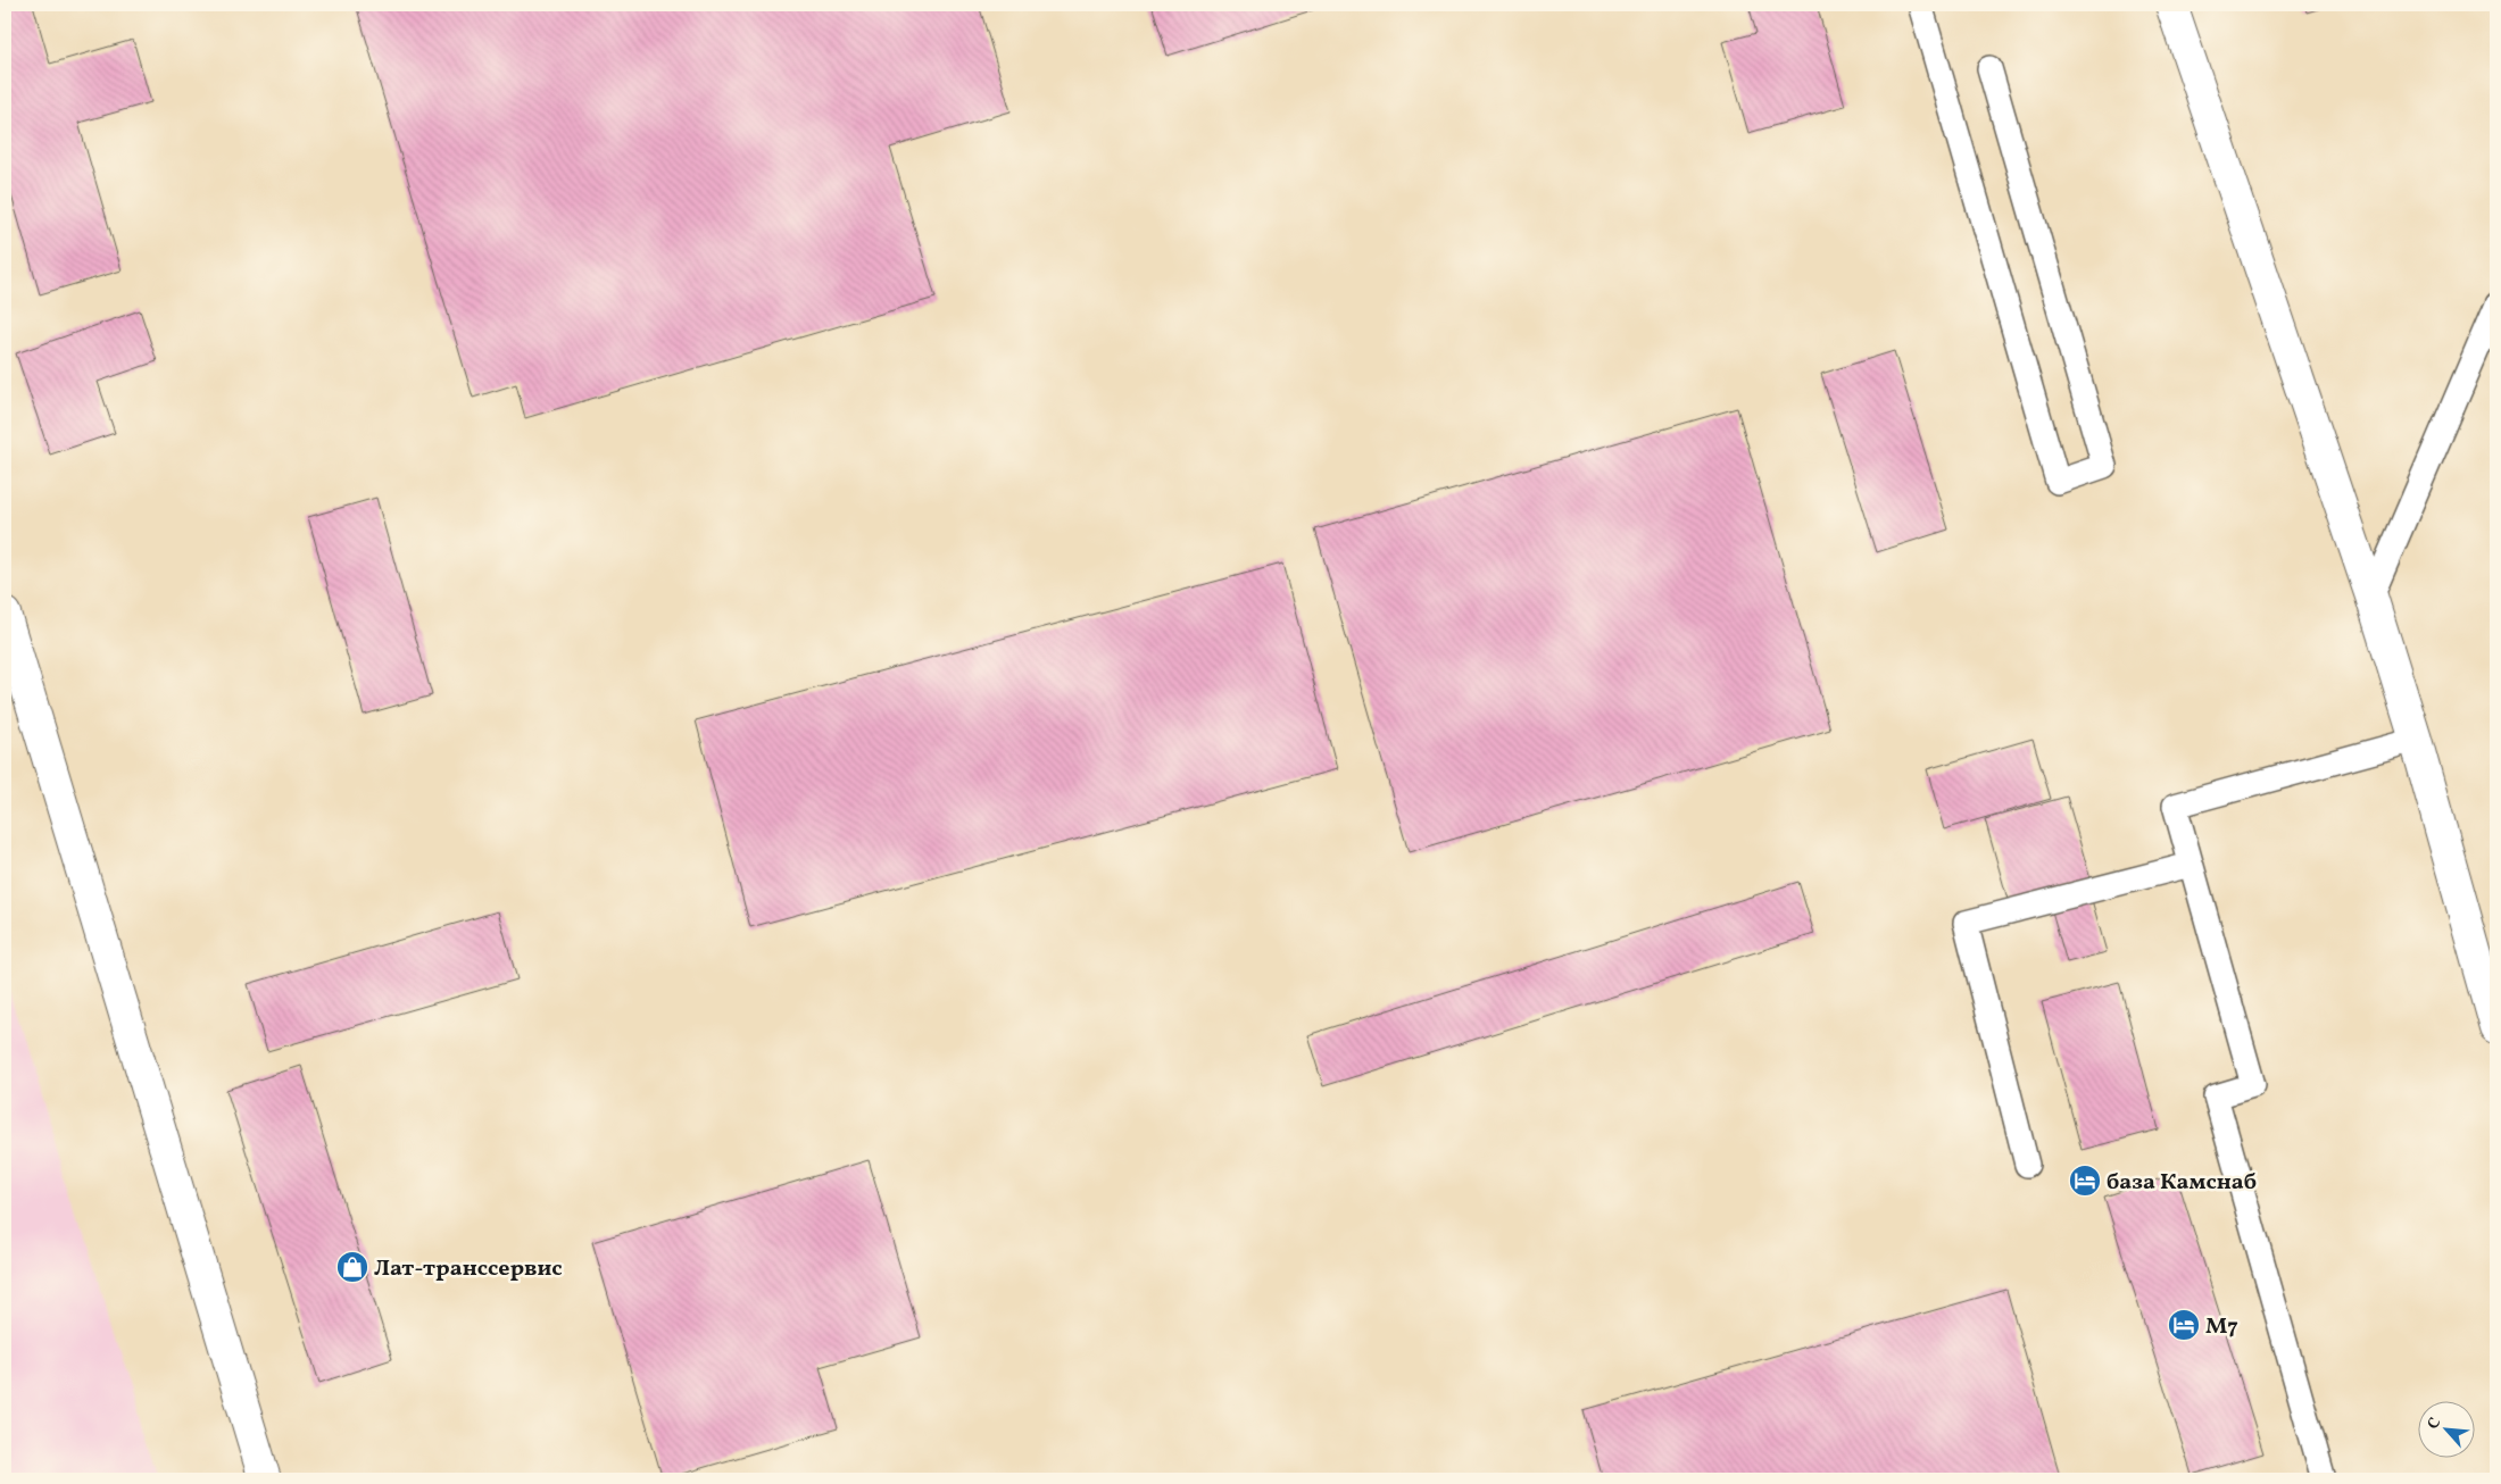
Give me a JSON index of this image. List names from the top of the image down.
{
  "places": {
    "hotel": ["база Камснаб", "М7"],
    "shop": ["Лат-транссервис"]
  },
  "north": "top left"
}
